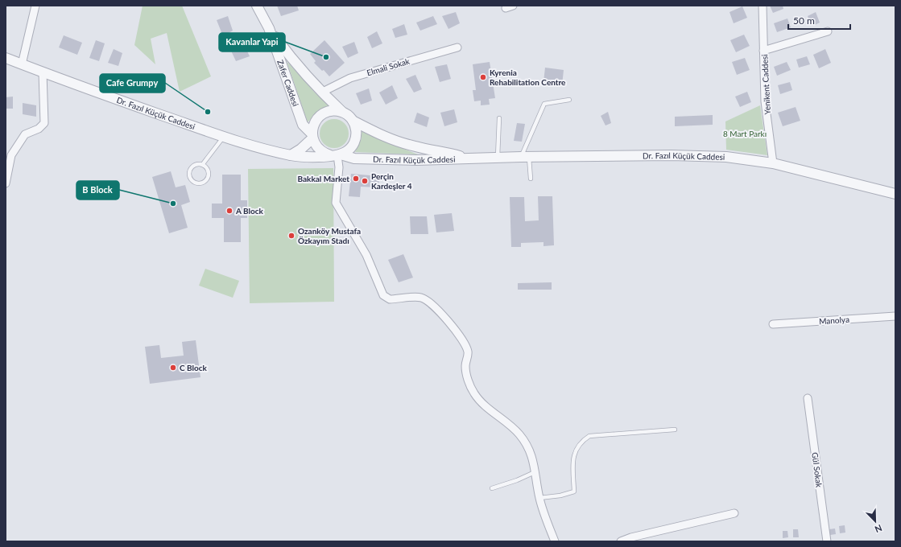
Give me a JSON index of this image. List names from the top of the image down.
{
  "streets": {
    "street": [
      "Elmali Sokak",
      "Zafer Caddesi",
      "Yenikent Caddesi",
      "Dr. Fazıl Küçük Caddesi",
      "Manolya",
      "Gül Sokak"
    ]
  },
  "crossings": [
    ["Elmali Sokak", "Zafer Caddesi"],
    ["Zafer Caddesi", "Dr. Fazıl Küçük Caddesi"],
    ["Yenikent Caddesi", "Dr. Fazıl Küçük Caddesi"]
  ],
  "parks": ["8 Mart Parkı"],
  "places": [
    "Kavanlar Yapi",
    "Kyrenia Rehabilitation Centre",
    "Cafe Grumpy",
    "Bakkal Market",
    "Perçin Kardeşler 4",
    "B Block",
    "A Block",
    "Ozanköy Mustafa Özkayım Stadı",
    "C Block"
  ],
  "scale_bar": "50 m",
  "north": "bottom right"
}
